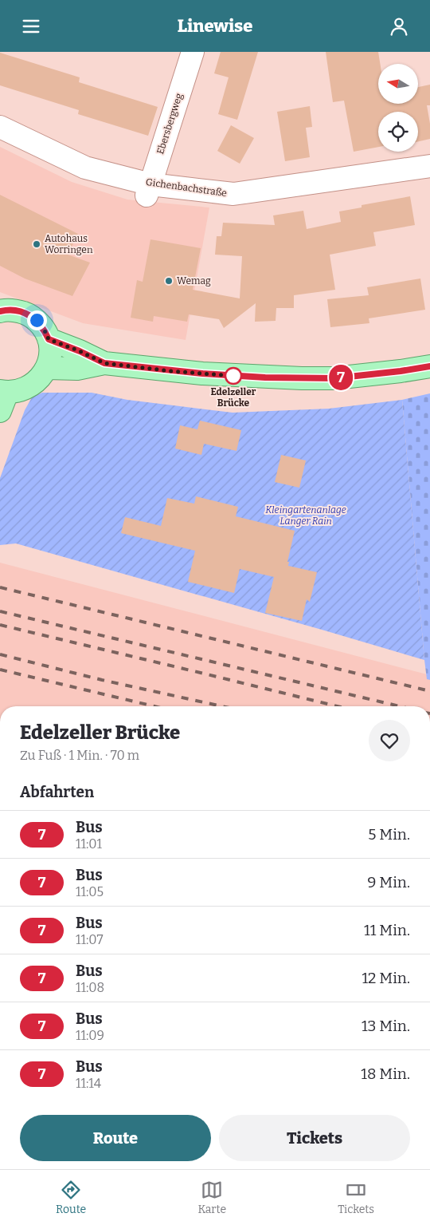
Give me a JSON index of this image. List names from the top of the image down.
{
  "streets": {
    "street": ["Ebersbergweg", "Gichenbachstraße"]
  },
  "crossings": [
    ["Ebersbergweg", "Gichenbachstraße"]
  ],
  "parks": ["Kleingartenanlage Langer Rain"],
  "places": ["Autohaus Worringen", "Wemag", "Edelzeller Brücke"],
  "lines": ["bus line 7"],
  "north": "left",
  "page": {
    "header": "Linewise",
    "on_map": "7",
    "heading": [
      ["Edelzeller Brücke", "Zu Fuß · 1 Min. · 70 m"],
      "Abfahrten"
    ],
    "list": [
      {
        "mark": "7",
        "name": "Bus",
        "note": "11:01",
        "value": "5 Min."
      },
      {
        "mark": "7",
        "name": "Bus",
        "note": "11:05",
        "value": "9 Min."
      },
      {
        "mark": "7",
        "name": "Bus",
        "note": "11:07",
        "value": "11 Min."
      },
      {
        "mark": "7",
        "name": "Bus",
        "note": "11:08",
        "value": "12 Min."
      },
      {
        "mark": "7",
        "name": "Bus",
        "note": "11:09",
        "value": "13 Min."
      },
      {
        "mark": "7",
        "name": "Bus",
        "note": "11:14",
        "value": "18 Min."
      }
    ],
    "buttons": ["Route", "Tickets"],
    "tabs": ["Route", "Karte", "Tickets"]
  }
}
